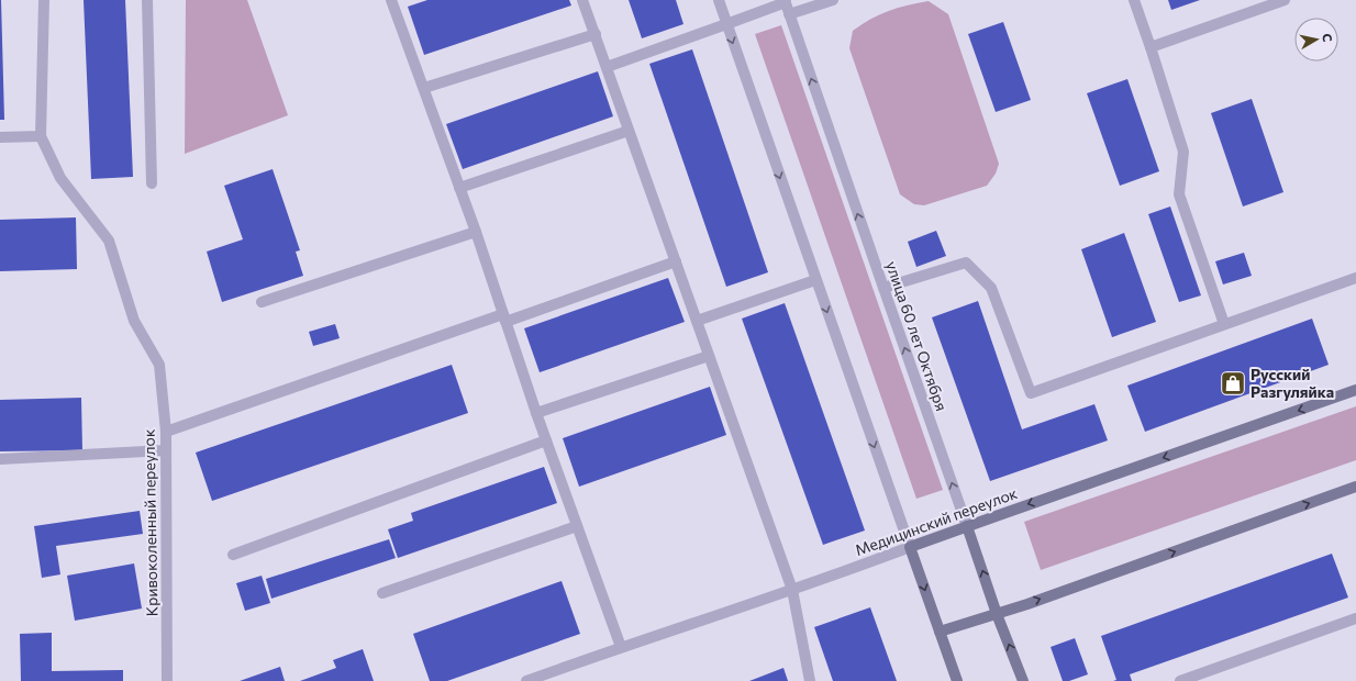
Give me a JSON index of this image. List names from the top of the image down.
{
  "streets": {
    "main road": ["улица 60 лет Октября", "Медицинский переулок"],
    "street": ["Кривоколенный переулок"]
  },
  "crossings": [
    ["улица 60 лет Октября", "Медицинский переулок"]
  ],
  "places": {
    "shop": ["Русский Разгуляйка"]
  },
  "north": "right"
}
